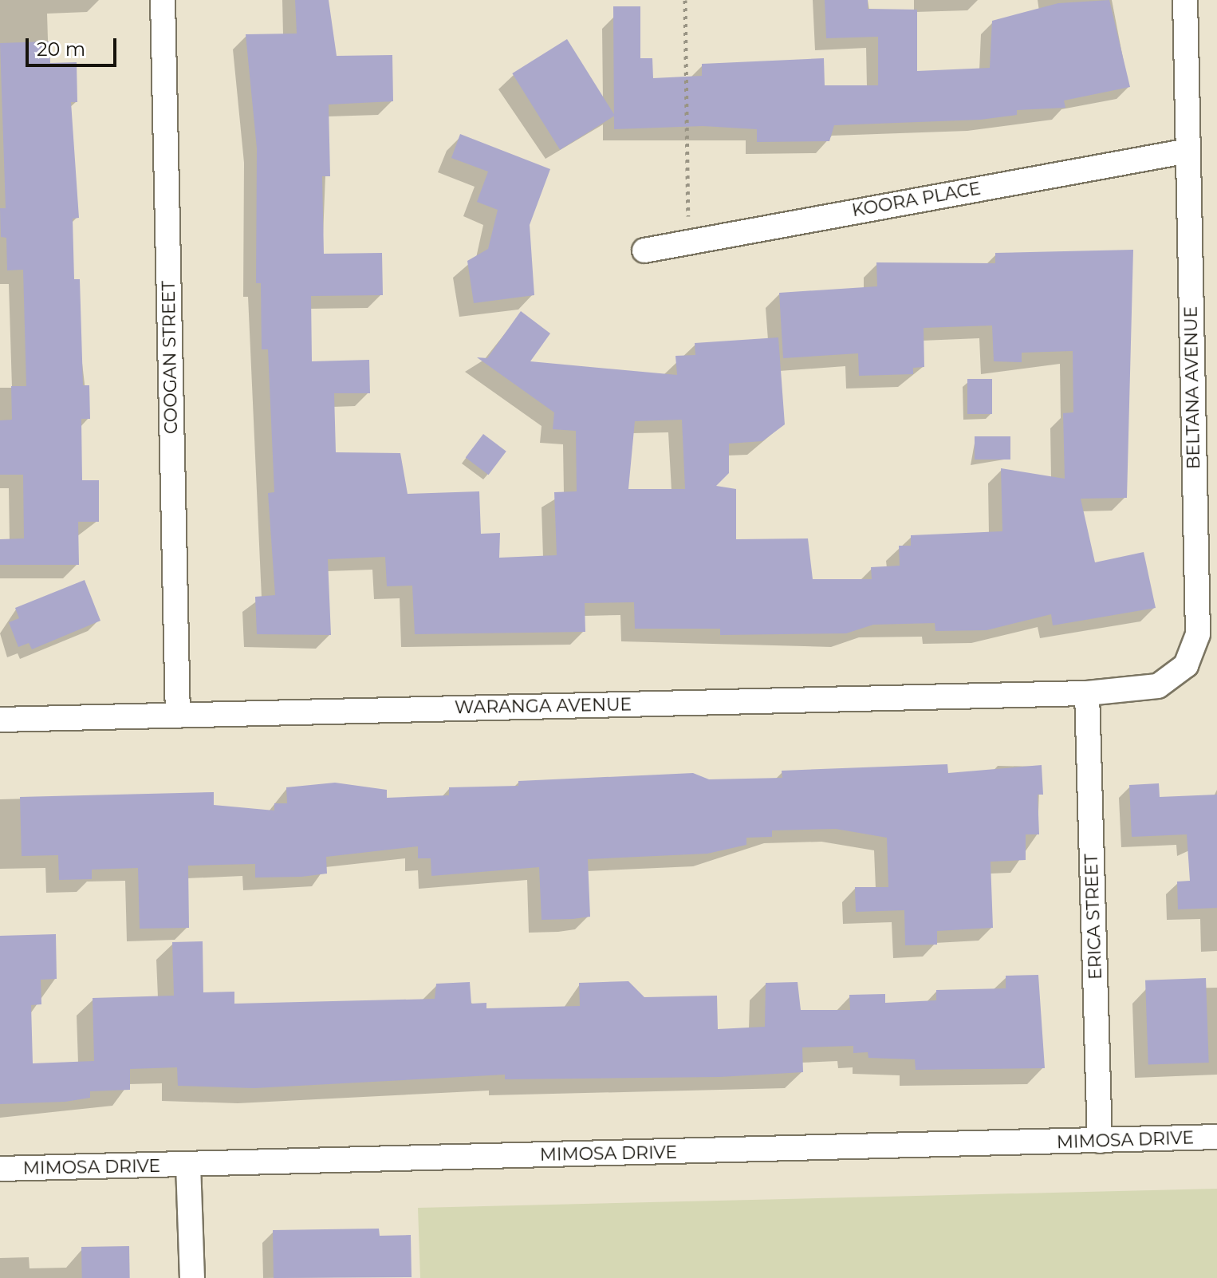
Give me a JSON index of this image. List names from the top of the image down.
{
  "streets": {
    "street": [
      "KOORA PLACE",
      "COOGAN STREET",
      "BELTANA AVENUE",
      "WARANGA AVENUE",
      "ERICA STREET",
      "MIMOSA DRIVE"
    ]
  },
  "crossings": [
    ["KOORA PLACE", "BELTANA AVENUE"],
    ["COOGAN STREET", "WARANGA AVENUE"],
    ["BELTANA AVENUE", "WARANGA AVENUE"],
    ["BELTANA AVENUE", "ERICA STREET"],
    ["WARANGA AVENUE", "ERICA STREET"],
    ["ERICA STREET", "MIMOSA DRIVE"]
  ],
  "scale_bar": "20 m"
}
